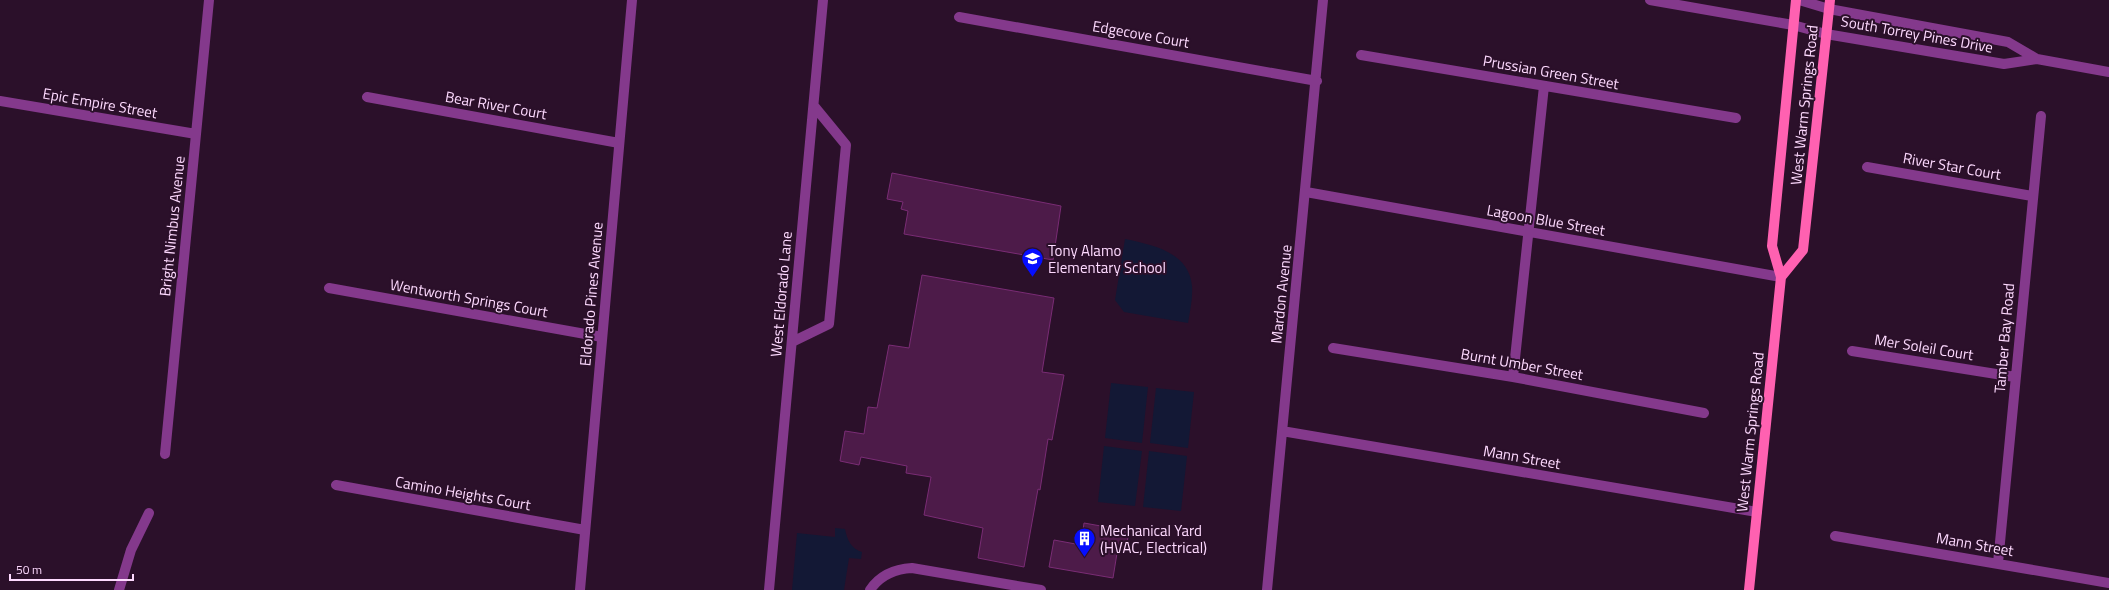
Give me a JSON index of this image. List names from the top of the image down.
{
  "streets": {
    "main road": ["West Warm Springs Road"],
    "street": [
      "Edgecove Court",
      "South Torrey Pines Drive",
      "Prussian Green Street",
      "Epic Empire Street",
      "Bear River Court",
      "River Star Court",
      "Lagoon Blue Street",
      "Bright Nimbus Avenue",
      "Eldorado Pines Avenue",
      "West Eldorado Lane",
      "Mardon Avenue",
      "Wentworth Springs Court",
      "Tamber Bay Road",
      "Mer Soleil Court",
      "Burnt Umber Street",
      "Mann Street",
      "Camino Heights Court"
    ]
  },
  "crossings": [
    ["Edgecove Court", "Mardon Avenue"],
    ["South Torrey Pines Drive", "West Warm Springs Road"],
    ["Epic Empire Street", "Bright Nimbus Avenue"],
    ["Bear River Court", "Eldorado Pines Avenue"],
    ["West Warm Springs Road", "Lagoon Blue Street"],
    ["West Warm Springs Road", "Mann Street"],
    ["River Star Court", "Tamber Bay Road"],
    ["Lagoon Blue Street", "Mardon Avenue"],
    ["Eldorado Pines Avenue", "Wentworth Springs Court"],
    ["Eldorado Pines Avenue", "Camino Heights Court"],
    ["Mardon Avenue", "Mann Street"],
    ["Tamber Bay Road", "Mer Soleil Court"],
    ["Tamber Bay Road", "Mann Street"]
  ],
  "places": {
    "school or university": ["Tony Alamo Elementary School"],
    "building": ["Mechanical Yard (HVAC, Electrical)"]
  },
  "scale_bar": "50 m"
}
